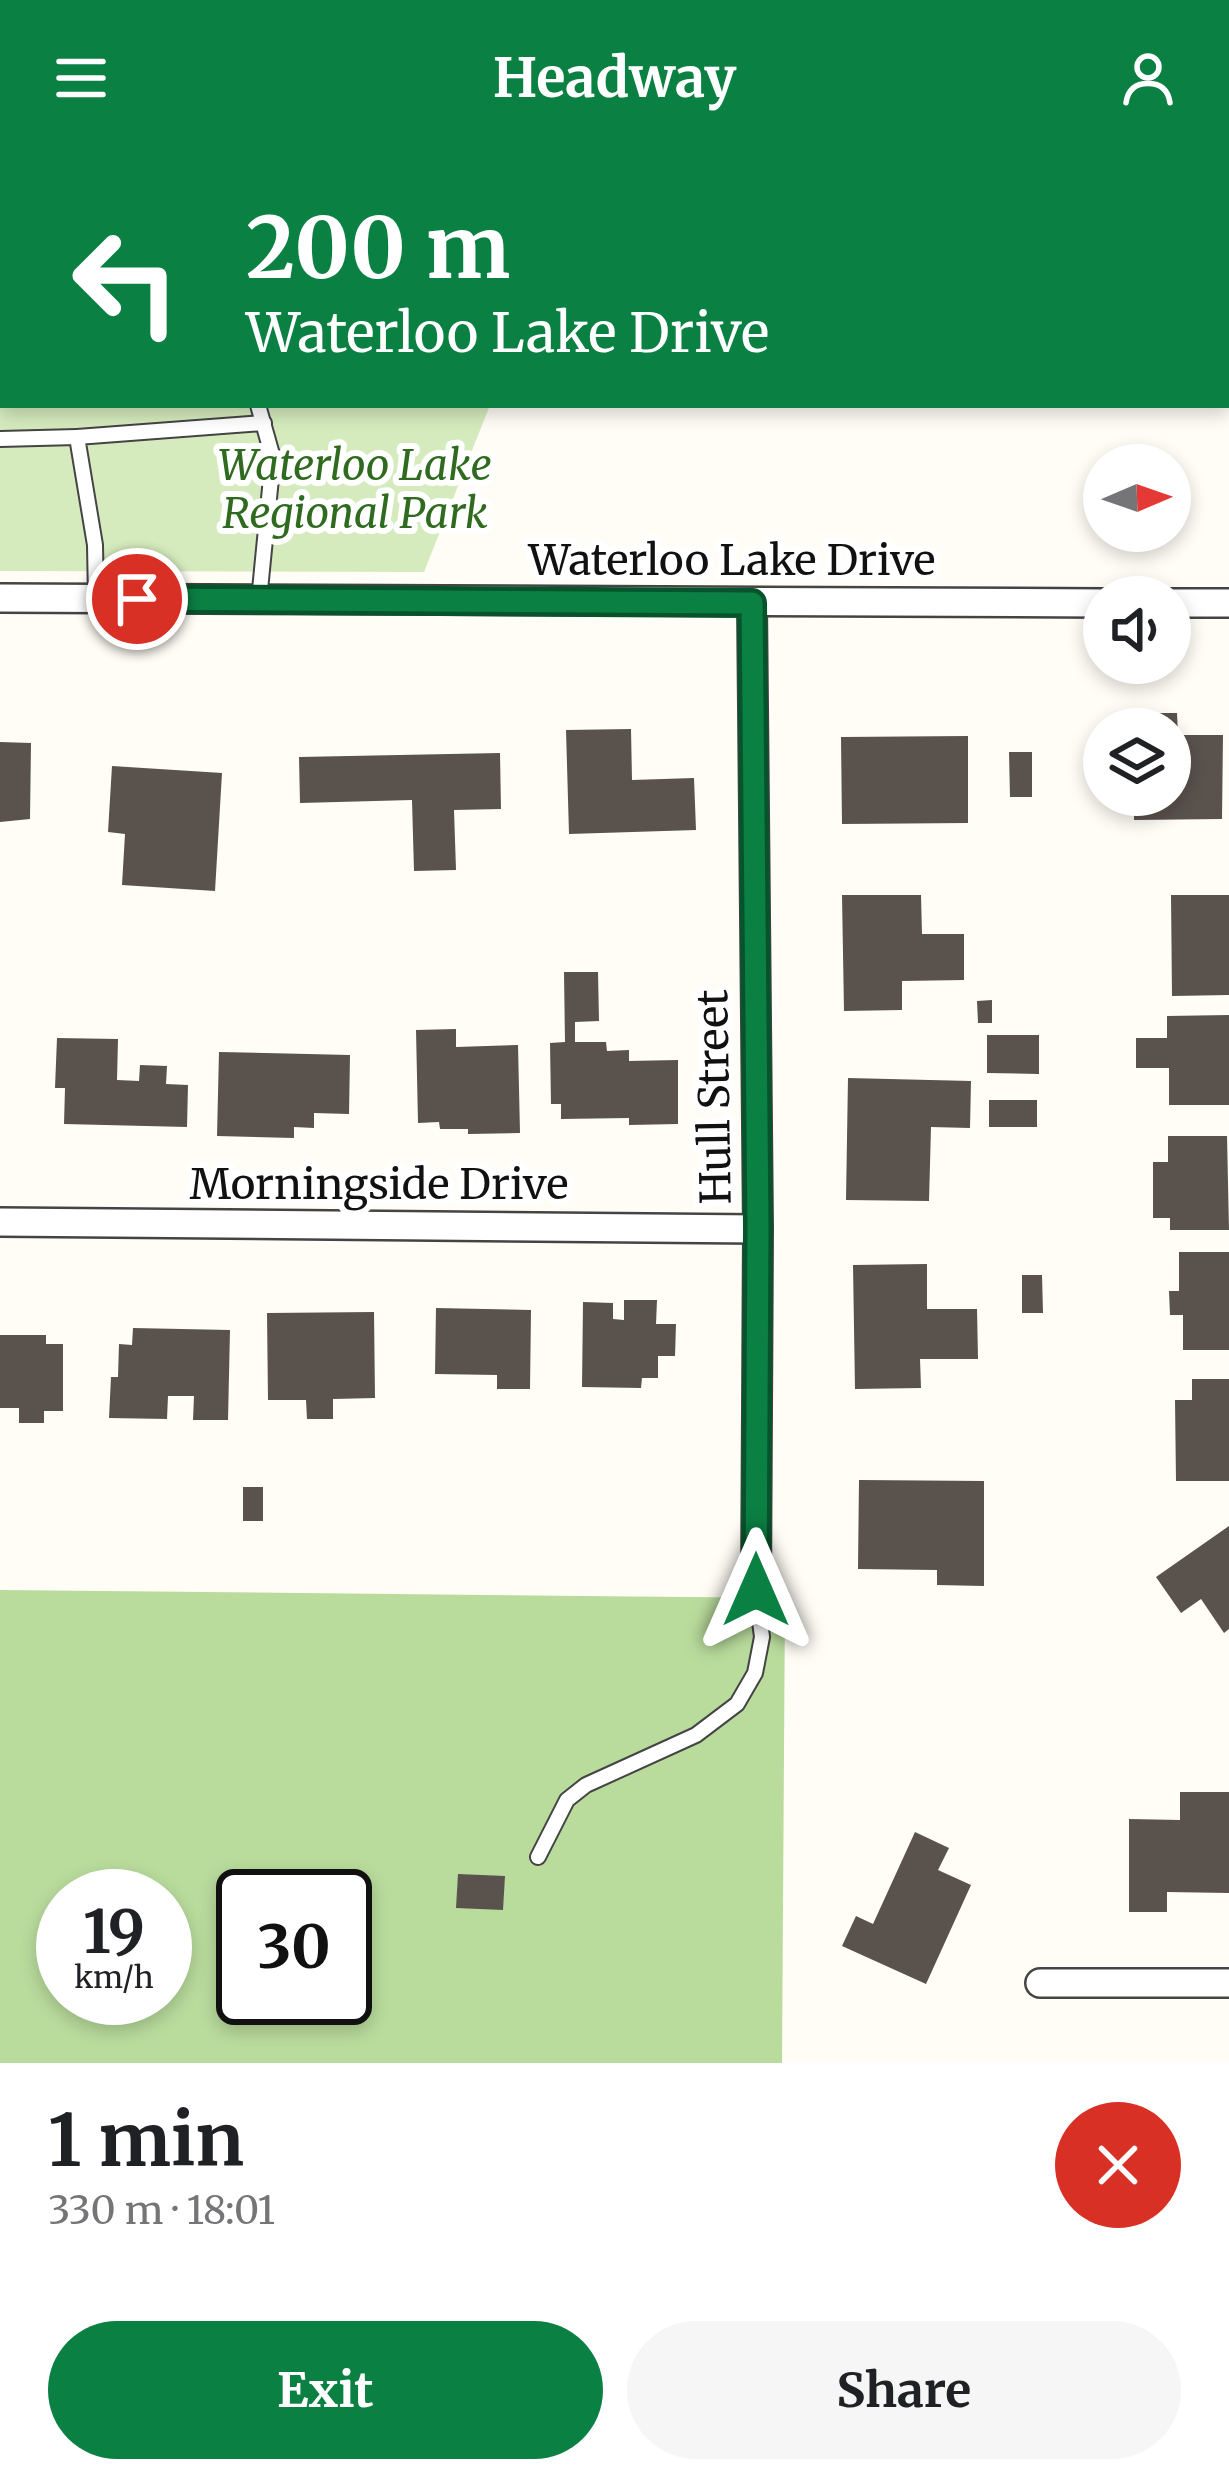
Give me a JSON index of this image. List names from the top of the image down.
{
  "streets": {
    "street": ["Waterloo Lake Drive", "Hull Street", "Morningside Drive"]
  },
  "crossings": [
    ["Waterloo Lake Drive", "Hull Street"],
    ["Hull Street", "Morningside Drive"]
  ],
  "parks": ["Waterloo Lake Regional Park"],
  "north": "right",
  "page": {
    "header": "Headway",
    "turn": ["200 m", "Waterloo Lake Drive"],
    "speed": "19 km/h",
    "limit": "30",
    "heading": ["1 min", "330 m · 18:01"],
    "buttons": ["Exit", "Share"]
  }
}
